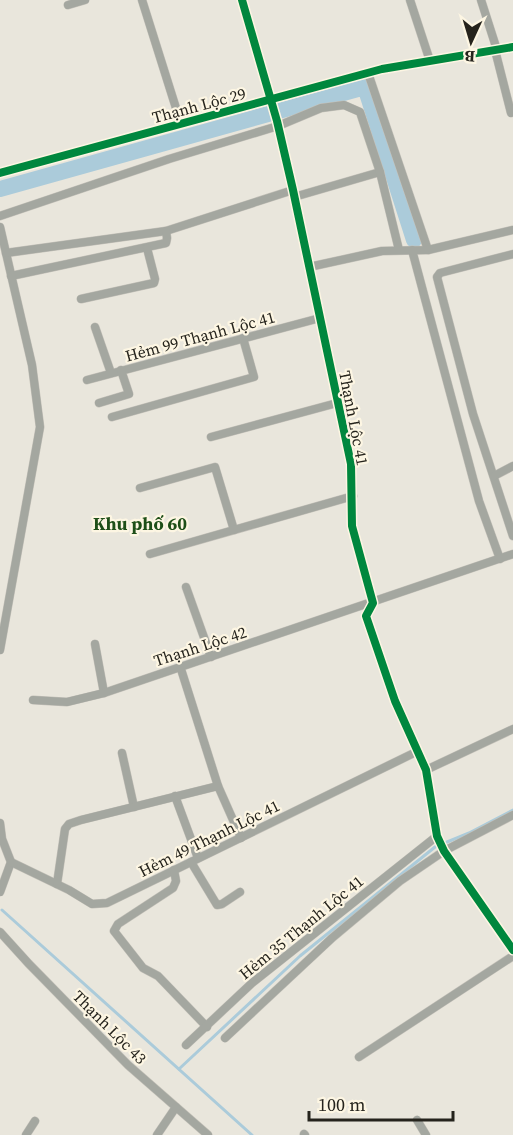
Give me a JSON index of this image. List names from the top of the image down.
{
  "streets": {
    "street": [
      "Thạnh Lộc 29",
      "Hẻm 99 Thạnh Lộc 41",
      "Thạnh Lộc 41",
      "Thạnh Lộc 42",
      "Hẻm 49 Thạnh Lộc 41",
      "Hẻm 35 Thạnh Lộc 41",
      "Thạnh Lộc 43"
    ]
  },
  "crossings": [
    ["Thạnh Lộc 29", "Thạnh Lộc 41"],
    ["Hẻm 99 Thạnh Lộc 41", "Thạnh Lộc 41"],
    ["Thạnh Lộc 41", "Thạnh Lộc 42"],
    ["Thạnh Lộc 41", "Hẻm 49 Thạnh Lộc 41"],
    ["Thạnh Lộc 41", "Hẻm 35 Thạnh Lộc 41"]
  ],
  "districts": ["Khu phố 60"],
  "scale_bar": "100 m",
  "north": "bottom"
}
